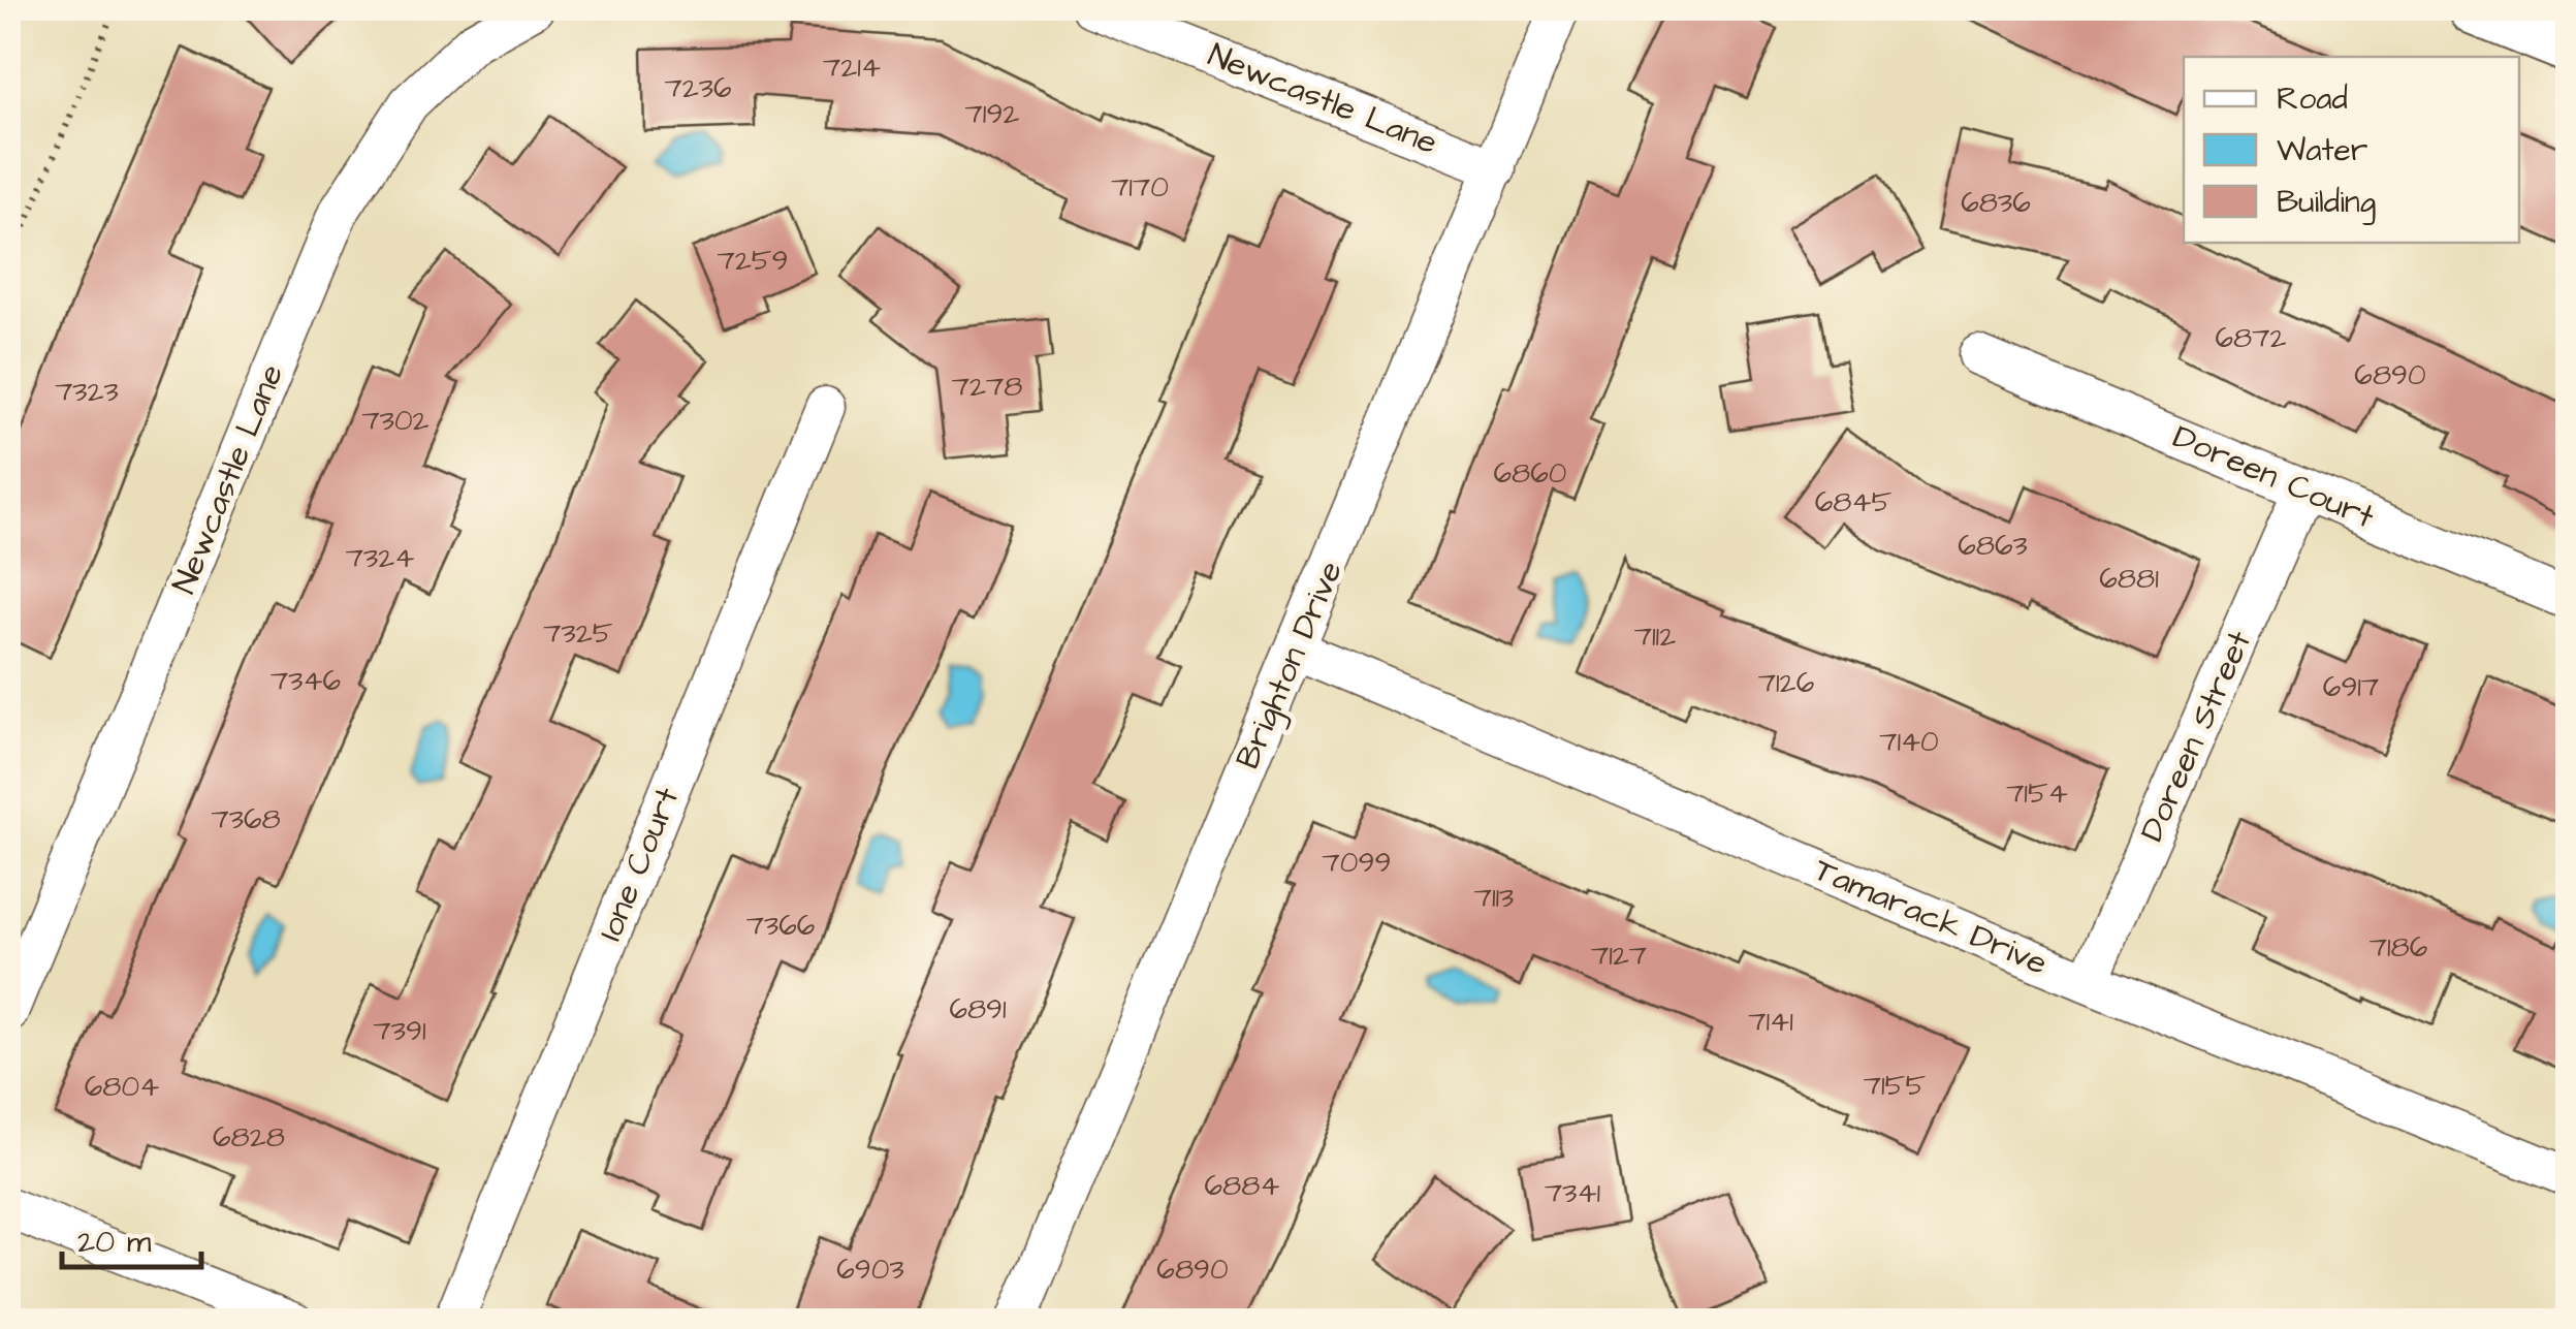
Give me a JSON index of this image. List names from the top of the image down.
{
  "streets": {
    "street": [
      "Newcastle Lane",
      "Doreen Court",
      "Brighton Drive",
      "Doreen Street",
      "Ione Court",
      "Tamarack Drive"
    ]
  },
  "crossings": [
    ["Newcastle Lane", "Brighton Drive"],
    ["Doreen Court", "Doreen Street"],
    ["Brighton Drive", "Tamarack Drive"],
    ["Doreen Street", "Tamarack Drive"]
  ],
  "house_numbers": [
    "7214",
    "7236",
    "7192",
    "7170",
    "6836",
    "7259",
    "6872",
    "6890",
    "7278",
    "7323",
    "7302",
    "6860",
    "6845",
    "6863",
    "7324",
    "6881",
    "7325",
    "7112",
    "7346",
    "7126",
    "6917",
    "7140",
    "7154",
    "7368",
    "7099",
    "7113",
    "7366",
    "7186",
    "7127",
    "6891",
    "7141",
    "7391",
    "7155",
    "6804",
    "6828",
    "6884",
    "7341",
    "6903",
    "6890"
  ],
  "legend": ["Road", "Water", "Building"],
  "scale_bar": "20 m"
}
